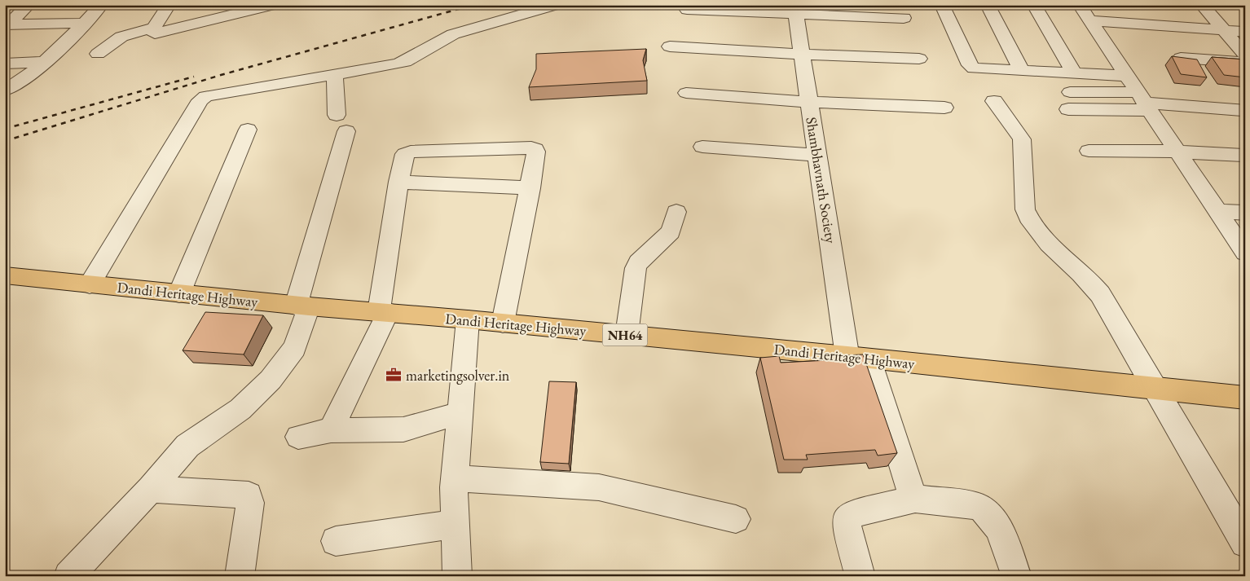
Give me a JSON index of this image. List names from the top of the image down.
{
  "streets": {
    "highway": ["Dandi Heritage Highway", "NH64"],
    "street": ["Shambhavnath Society"]
  },
  "crossings": [
    ["Shambhavnath Society", "Dandi Heritage Highway"]
  ],
  "places": {
    "office": ["marketingsolver.in"]
  }
}
